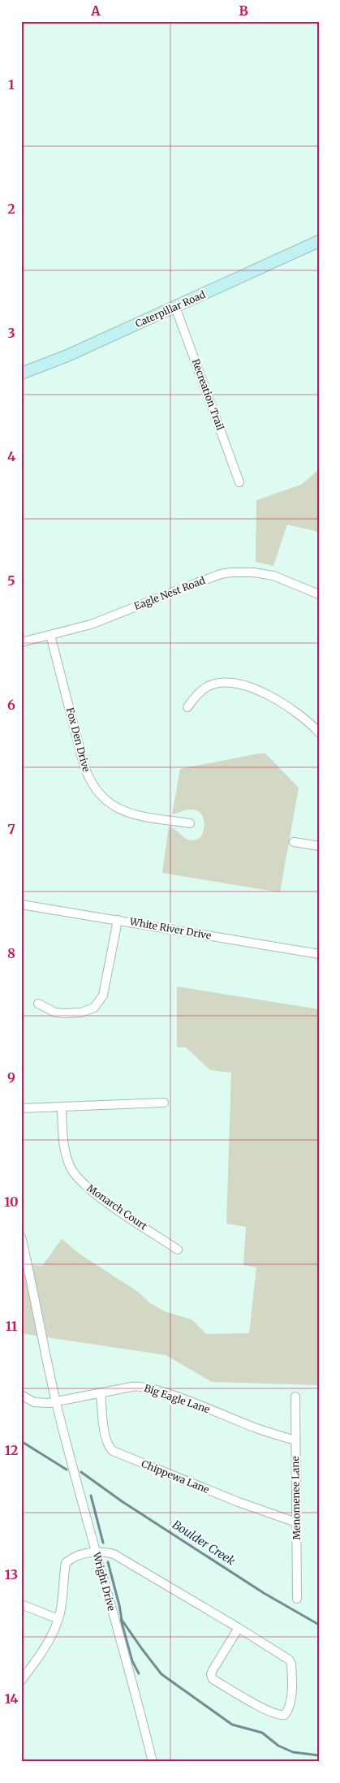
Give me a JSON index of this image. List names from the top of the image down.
{
  "streets": {
    "street": [
      "Caterpillar Road",
      "Recreation Trail",
      "Eagle Nest Road",
      "Fox Den Drive",
      "White River Drive",
      "Monarch Court",
      "Big Eagle Lane",
      "Chippewa Lane",
      "Menomenee Lane",
      "Wright Drive"
    ]
  },
  "crossings": [
    ["Caterpillar Road", "Recreation Trail"],
    ["Eagle Nest Road", "Fox Den Drive"],
    ["Big Eagle Lane", "Chippewa Lane"],
    ["Big Eagle Lane", "Menomenee Lane"],
    ["Big Eagle Lane", "Wright Drive"],
    ["Chippewa Lane", "Menomenee Lane"]
  ],
  "water": ["Boulder Creek"],
  "grid": {
    "columns": ["A", "B"],
    "rows": [
      "1",
      "2",
      "3",
      "4",
      "5",
      "6",
      "7",
      "8",
      "9",
      "10",
      "11",
      "12",
      "13",
      "14"
    ]
  }
}
